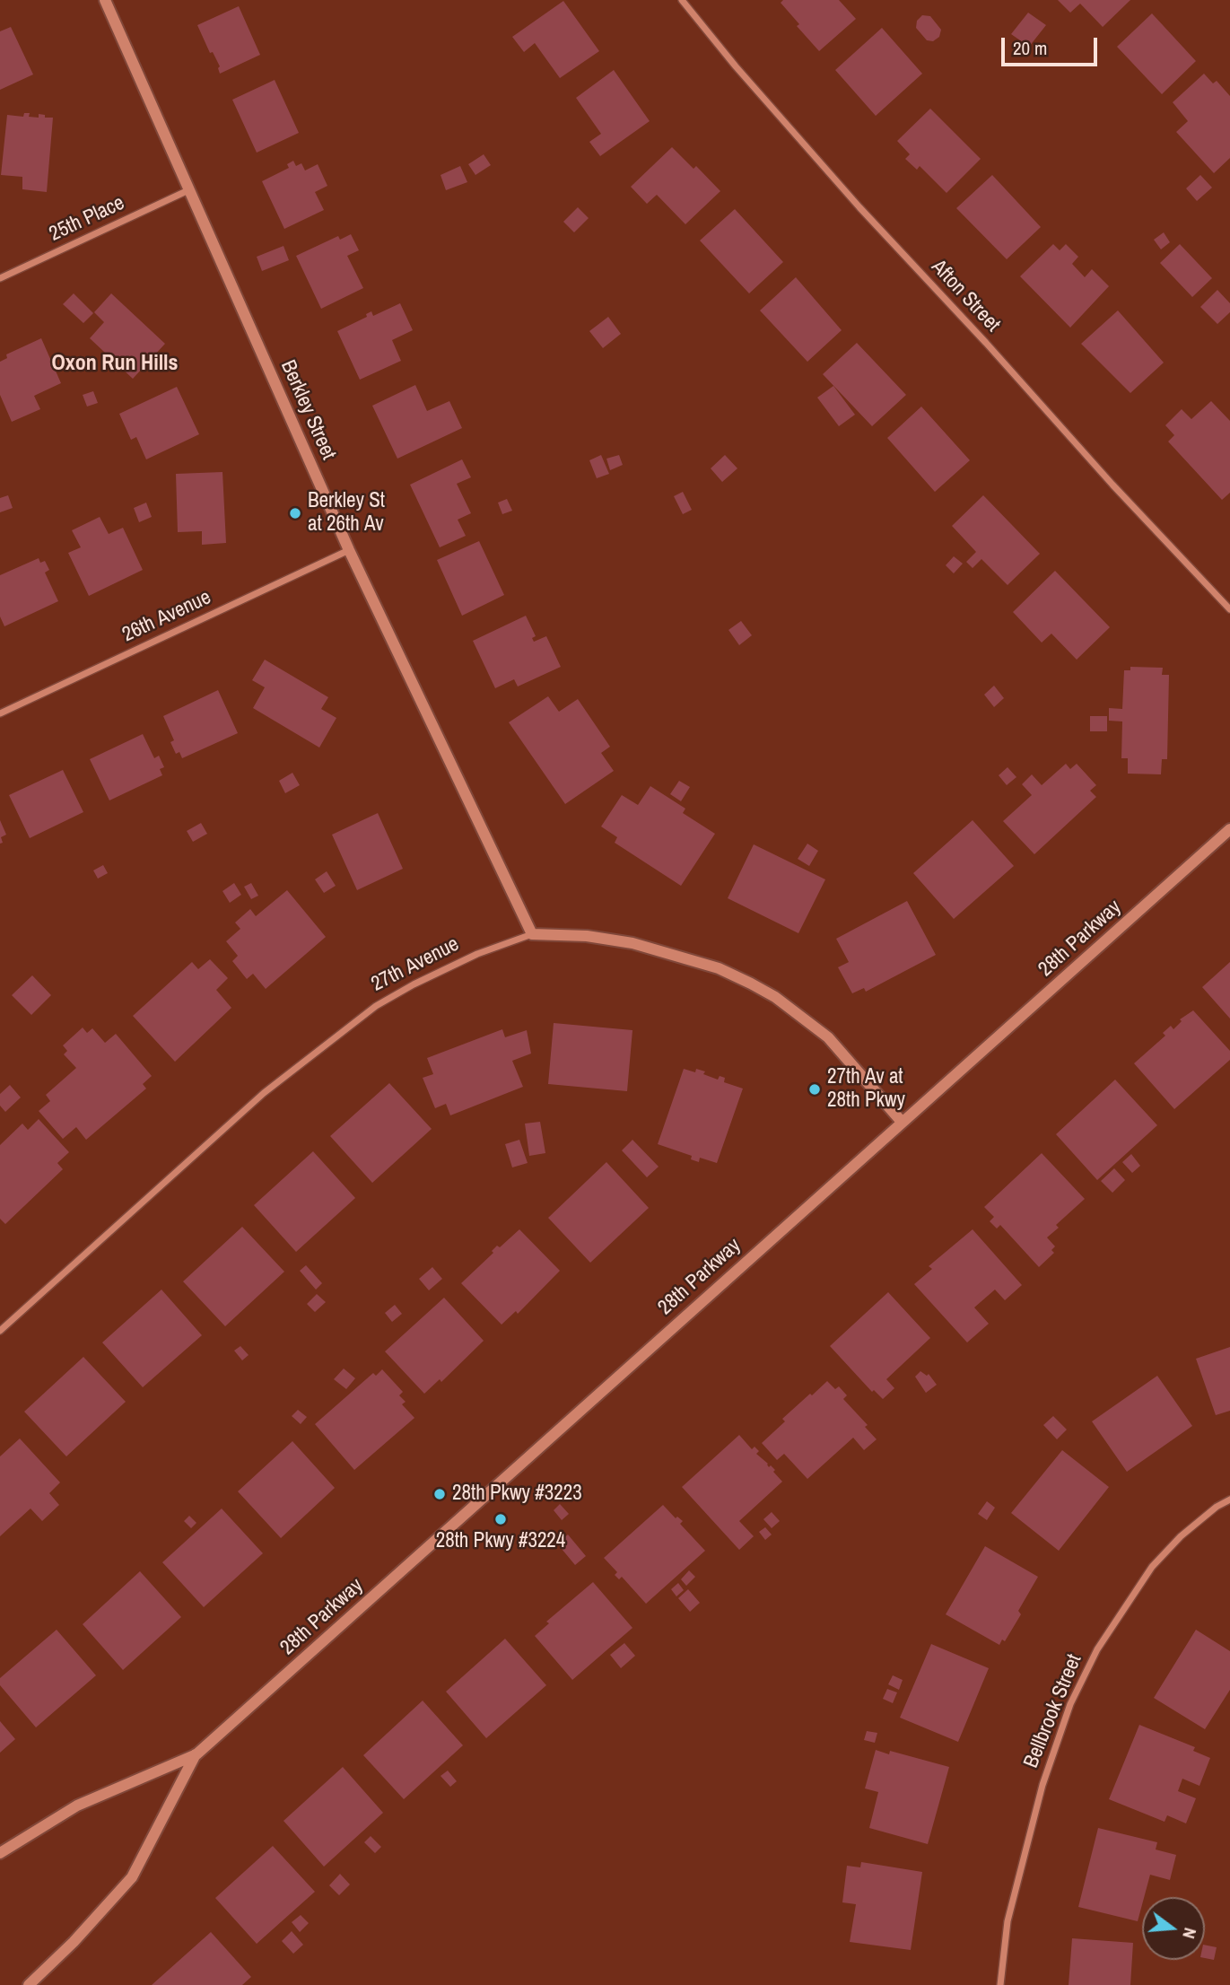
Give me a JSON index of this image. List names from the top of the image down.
{
  "streets": {
    "street": [
      "25th Place",
      "Afton Street",
      "Berkley Street",
      "26th Avenue",
      "28th Parkway",
      "27th Avenue",
      "Bellbrook Street"
    ]
  },
  "crossings": [
    ["25th Place", "Berkley Street"],
    ["Berkley Street", "26th Avenue"],
    ["Berkley Street", "27th Avenue"],
    ["28th Parkway", "27th Avenue"]
  ],
  "districts": ["Oxon Run Hills"],
  "places": [
    "Berkley St at 26th Av",
    "27th Av at 28th Pkwy",
    "28th Pkwy #3223",
    "28th Pkwy #3224"
  ],
  "scale_bar": "20 m",
  "north": "right"
}
